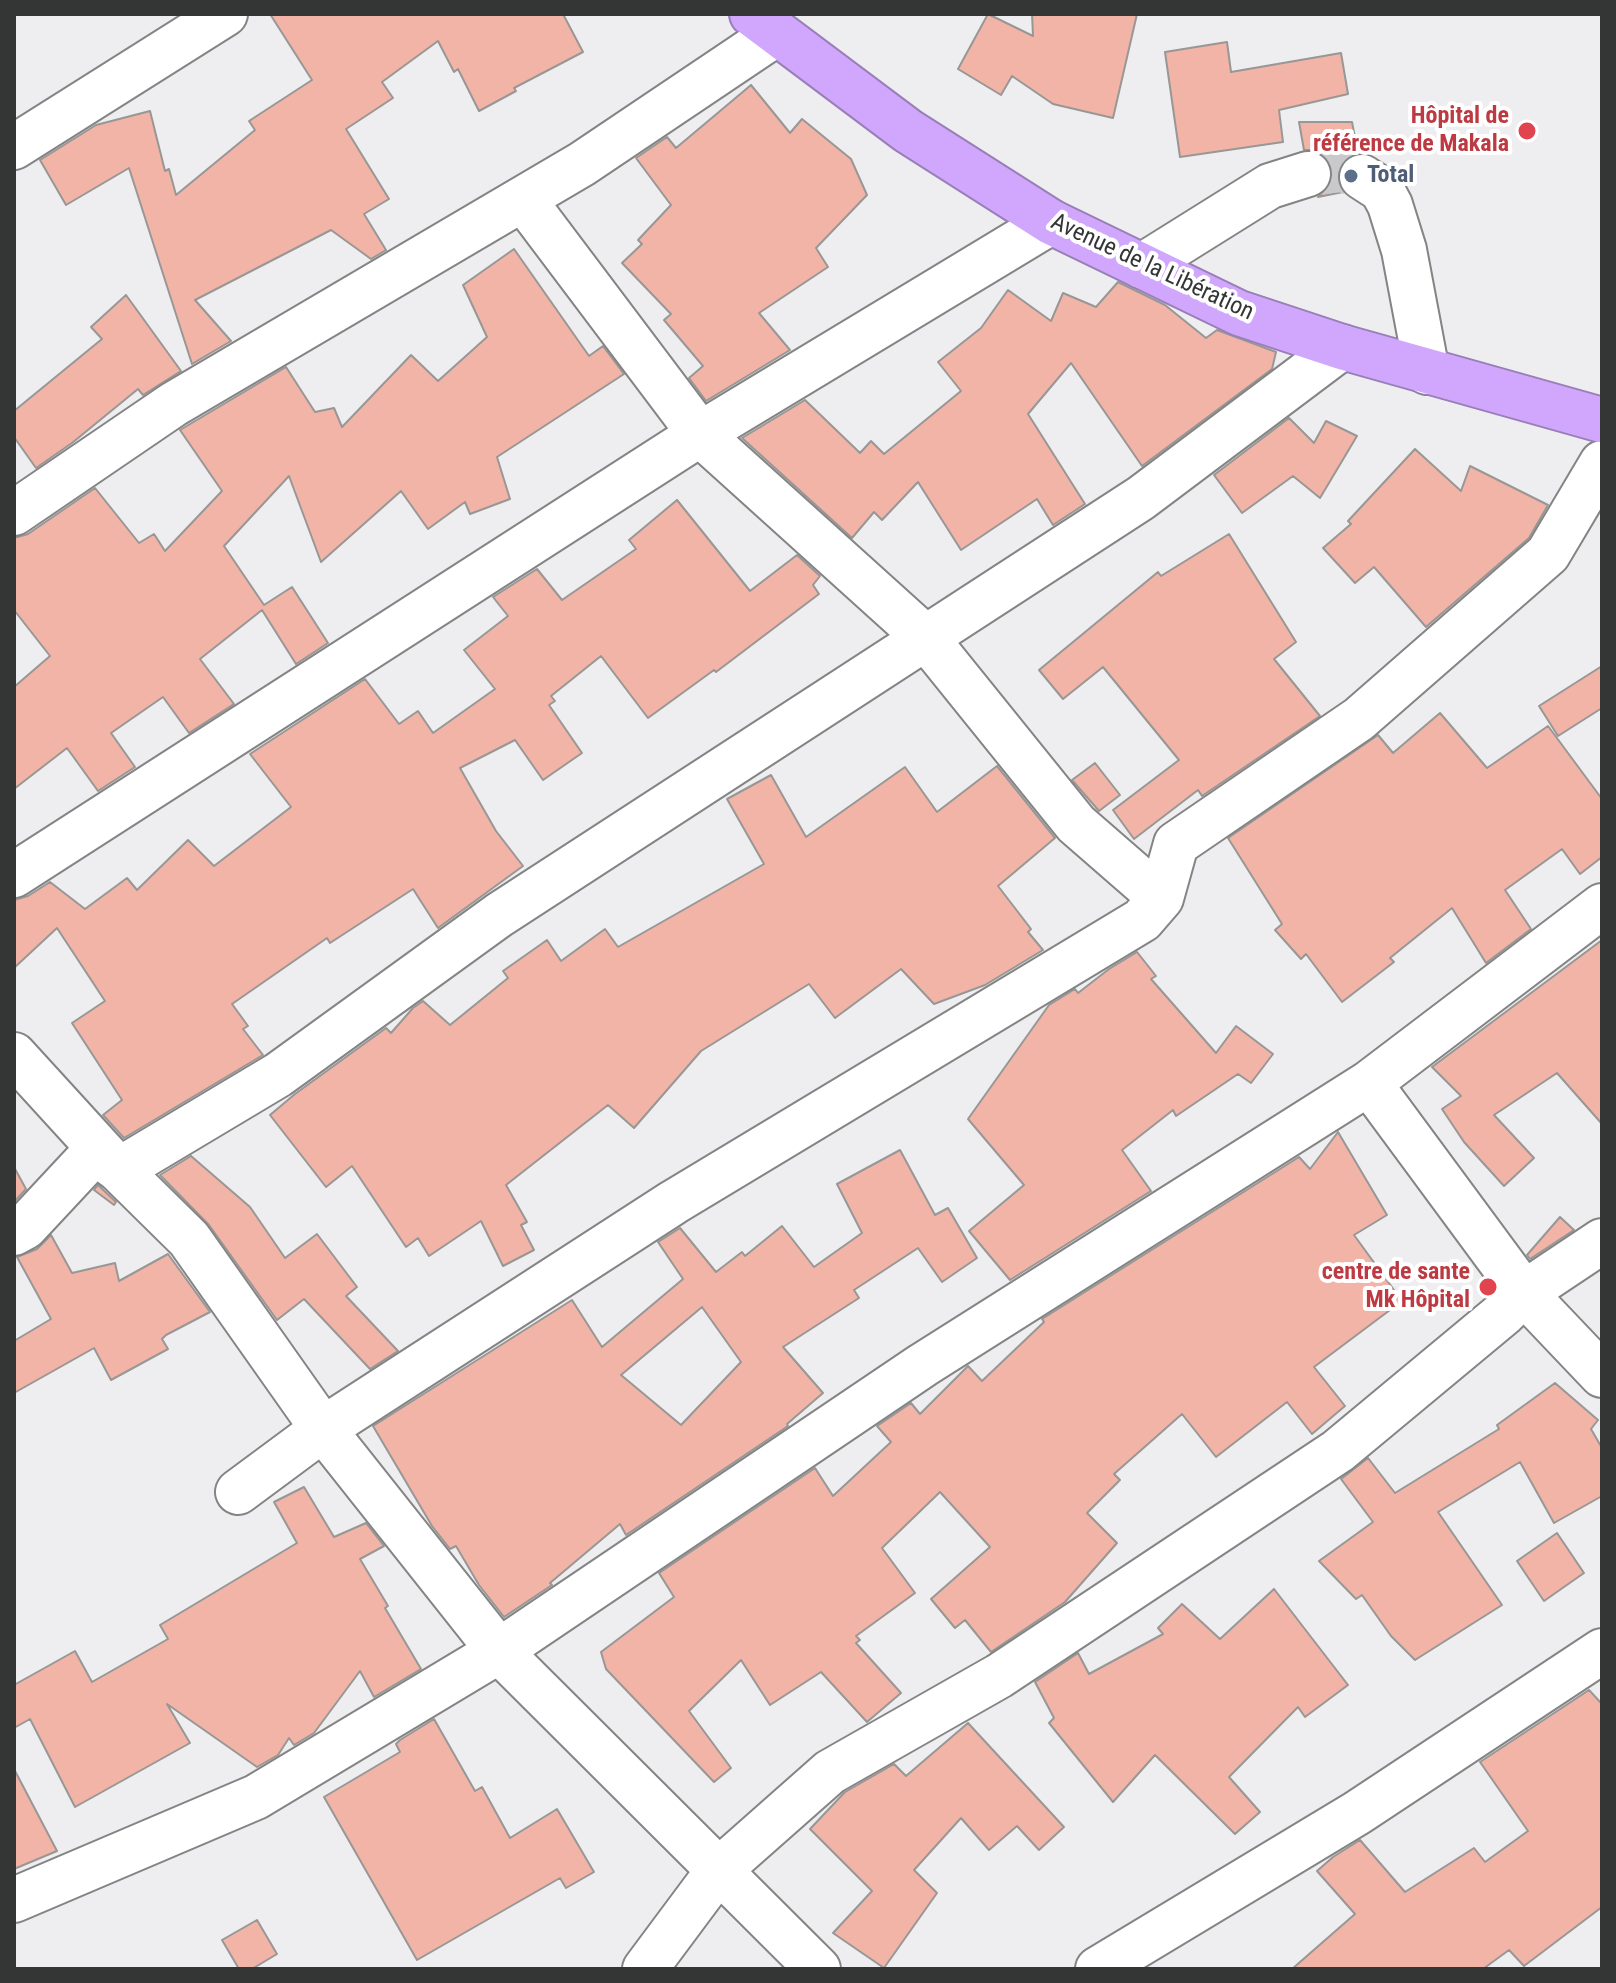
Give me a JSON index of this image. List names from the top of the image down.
{
  "streets": {
    "highway": ["Avenue de la Libération"]
  },
  "places": ["Hôpital de référence de Makala", "Total", "centre de sante Mk Hôpital"]
}
